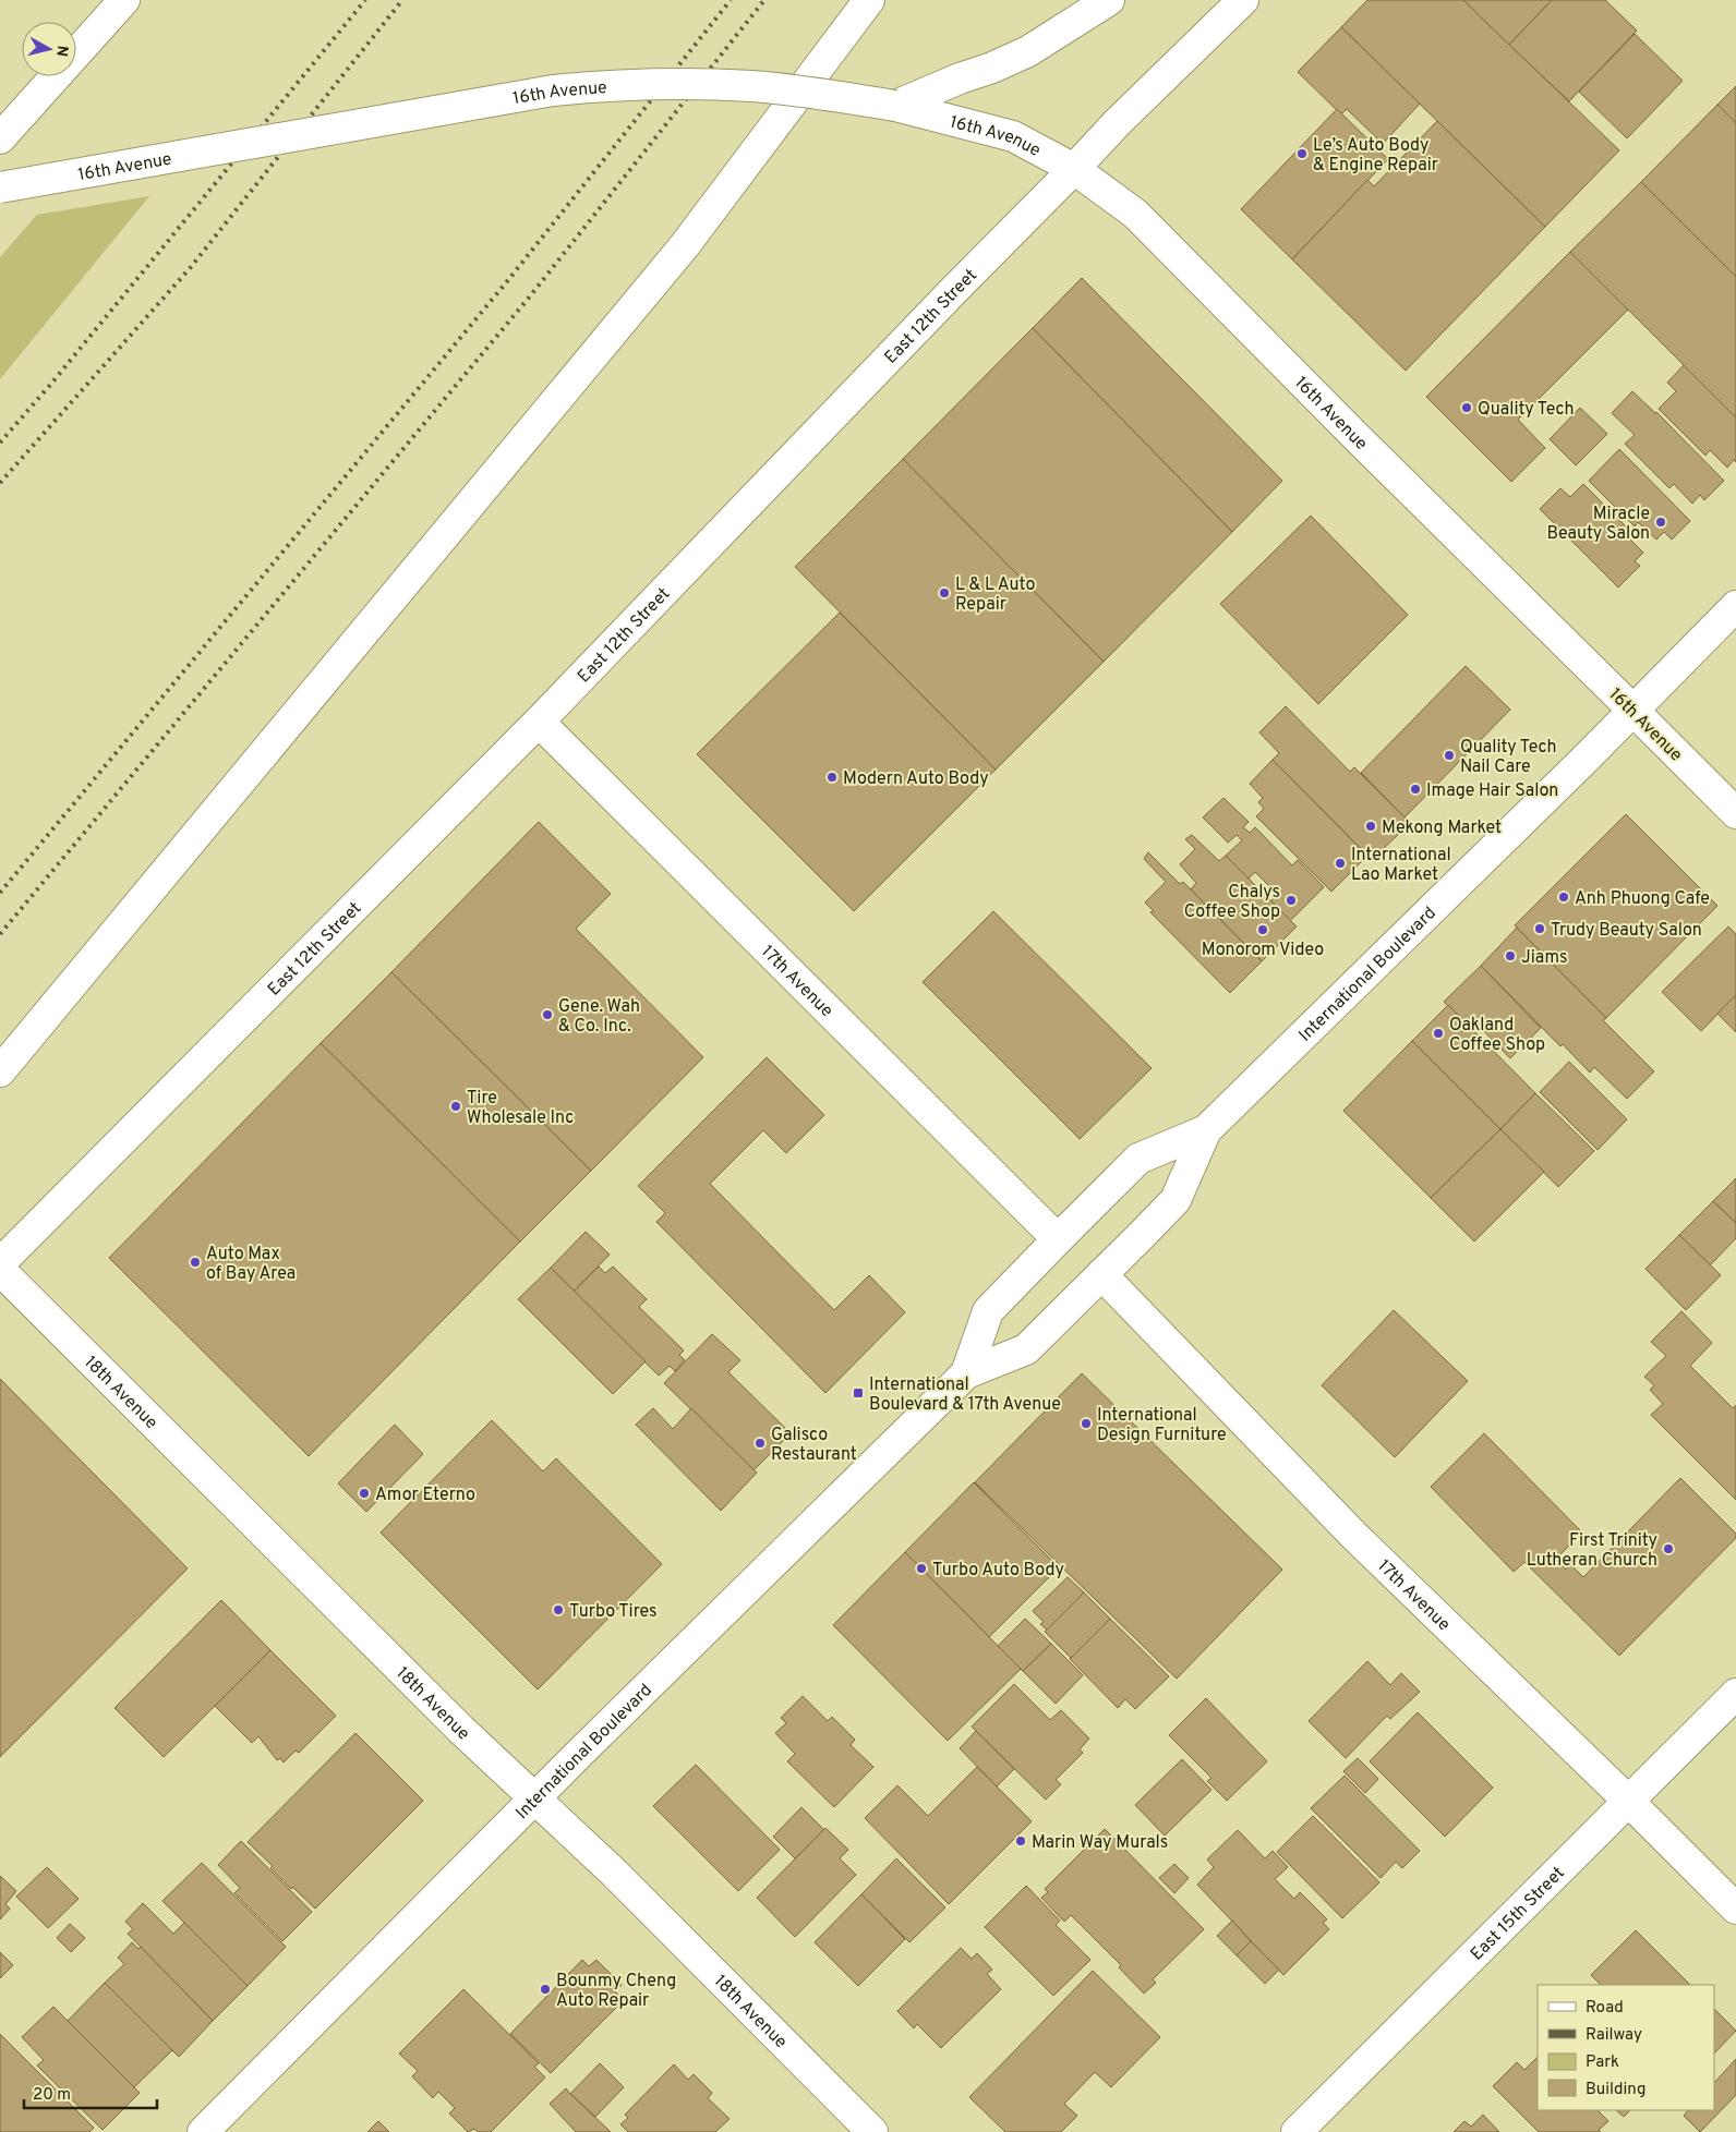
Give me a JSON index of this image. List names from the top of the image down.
{
  "streets": {
    "main road": [
      "16th Avenue",
      "East 12th Street",
      "International Boulevard",
      "17th Avenue",
      "18th Avenue",
      "East 15th Street"
    ]
  },
  "crossings": [
    ["16th Avenue", "East 12th Street"],
    ["16th Avenue", "International Boulevard"],
    ["East 12th Street", "17th Avenue"],
    ["International Boulevard", "17th Avenue"],
    ["International Boulevard", "18th Avenue"],
    ["17th Avenue", "East 15th Street"]
  ],
  "places": {
    "other": [
      "Le’s Auto Body & Engine Repair",
      "Quality Tech",
      "Miracle Beauty Salon",
      "L & L Auto Repair",
      "Quality Tech Nail Care",
      "Modern Auto Body",
      "Image Hair Salon",
      "Mekong Market",
      "International Lao Market",
      "Anh Phuong Cafe",
      "Chalys Coffee Shop",
      "Trudy Beauty Salon",
      "Monorom Video",
      "Jiams",
      "Gene. Wah & Co. Inc.",
      "Oakland Coffee Shop",
      "Tire Wholesale Inc",
      "Auto Max of Bay Area",
      "International Design Furniture",
      "Galisco Restaurant",
      "Amor Eterno",
      "First Trinity Lutheran Church",
      "Turbo Auto Body",
      "Turbo Tires",
      "Marin Way Murals",
      "Bounmy Cheng Auto Repair"
    ],
    "transit": ["International Boulevard & 17th Avenue"]
  },
  "legend": [
    "Road",
    "Railway",
    "Park",
    "Building"
  ],
  "scale_bar": "20 m",
  "north": "right"
}
